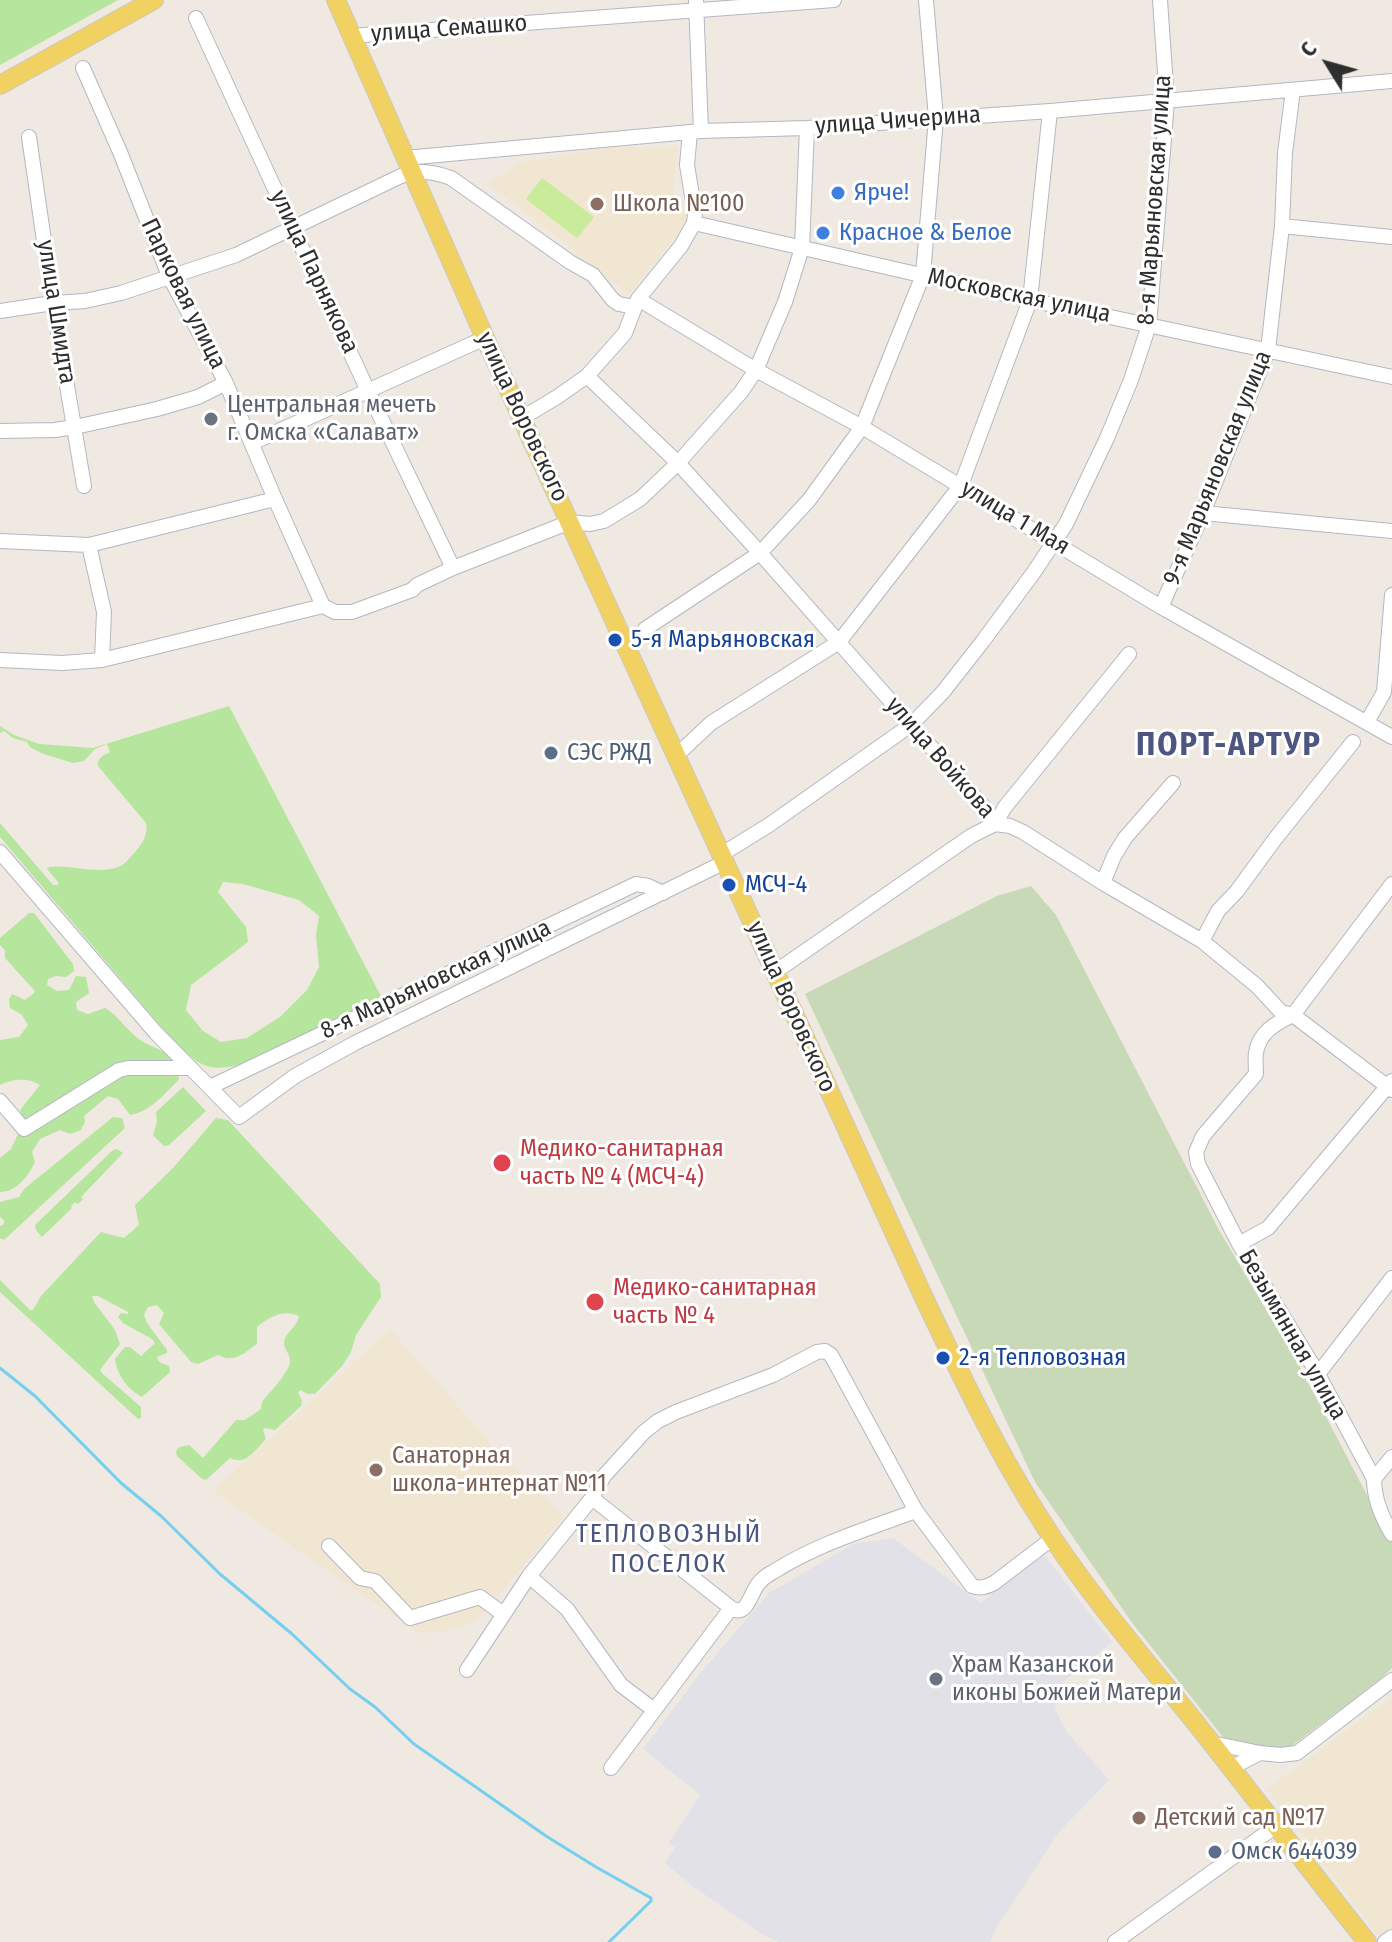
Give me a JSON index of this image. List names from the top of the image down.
{
  "streets": {
    "main road": ["улица Воровского"],
    "street": [
      "улица Семашко",
      "улица Чичерина",
      "8-я Марьяновская улица",
      "улица Парнякова",
      "Парковая улица",
      "Московская улица",
      "улица Шмидта",
      "9-я Марьяновская улица",
      "улица 1 Мая",
      "улица Войкова",
      "Безымянная улица"
    ]
  },
  "crossings": [
    ["улица Семашко", "улица Воровского"],
    ["улица Чичерина", "8-я Марьяновская улица"],
    ["улица Чичерина", "улица Воровского"],
    ["улица Чичерина", "9-я Марьяновская улица"],
    ["улица Чичерина", "улица 1 Мая"],
    ["8-я Марьяновская улица", "Московская улица"],
    ["8-я Марьяновская улица", "улица Воровского"],
    ["8-я Марьяновская улица", "улица 1 Мая"],
    ["8-я Марьяновская улица", "улица Войкова"],
    ["Московская улица", "9-я Марьяновская улица"],
    ["улица Воровского", "улица 1 Мая"],
    ["9-я Марьяновская улица", "улица 1 Мая"]
  ],
  "districts": ["ПОРТ-АРТУР", "ТЕПЛОВОЗНЫЙ ПОСЕЛОК"],
  "places": [
    "Ярче!",
    "Школа №100",
    "Красное & Белое",
    "Центральная мечеть г. Омска «Салават»",
    "5-я Марьяновская",
    "СЭС РЖД",
    "МСЧ-4",
    "Медико-санитарная часть № 4 (МСЧ-4)",
    "Медико-санитарная часть № 4",
    "2-я Тепловозная",
    "Санаторная школа-интернат №11",
    "Храм Казанской иконы Божией Матери",
    "Детский сад №17",
    "Омск 644039"
  ],
  "north": "top left"
}
